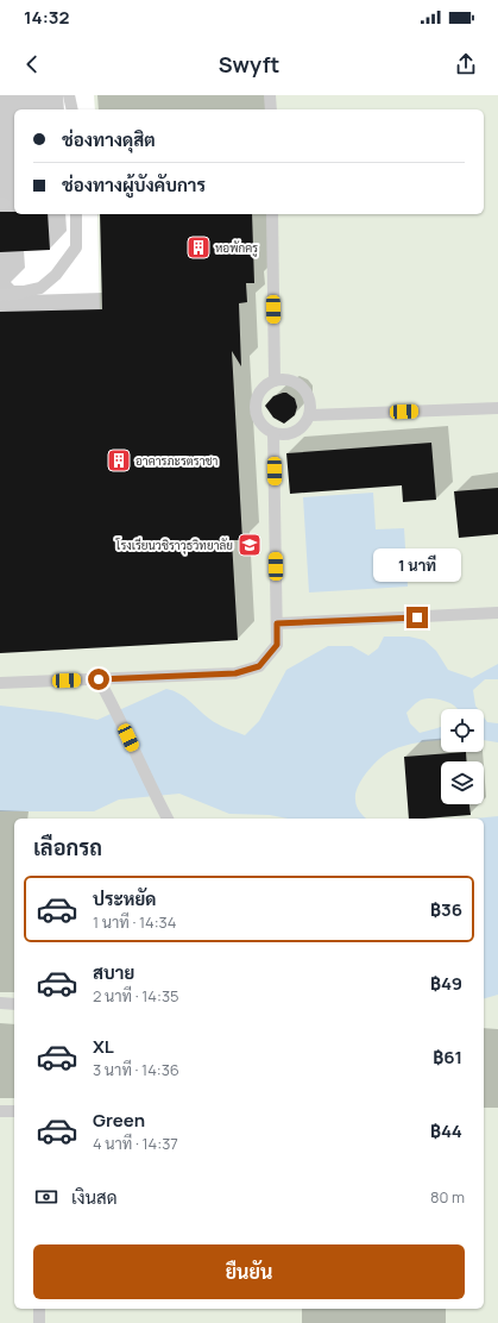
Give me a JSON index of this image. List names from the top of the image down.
{
  "places": {
    "building": ["หอพักครู", "อาคารภะรตราชา"],
    "school or university": ["โรงเรียนวชิราวุธวิทยาลัย"]
  },
  "page": {
    "status": "14:32",
    "header": "Swyft",
    "banner": ["ช่องทางดุสิต", "ช่องทางผู้บังคับการ"],
    "bubble": "1 นาที",
    "heading": "เลือกรถ",
    "list": [
      {
        "name": "ประหยัด",
        "note": "1 นาที · 14:34",
        "value": "฿36"
      },
      {
        "name": "สบาย",
        "note": "2 นาที · 14:35",
        "value": "฿49"
      },
      {
        "name": "XL",
        "note": "3 นาที · 14:36",
        "value": "฿61"
      },
      {
        "name": "Green",
        "note": "4 นาที · 14:37",
        "value": "฿44"
      }
    ],
    "pay": ["เงินสด", "80 m"],
    "buttons": "ยืนยัน"
  }
}
